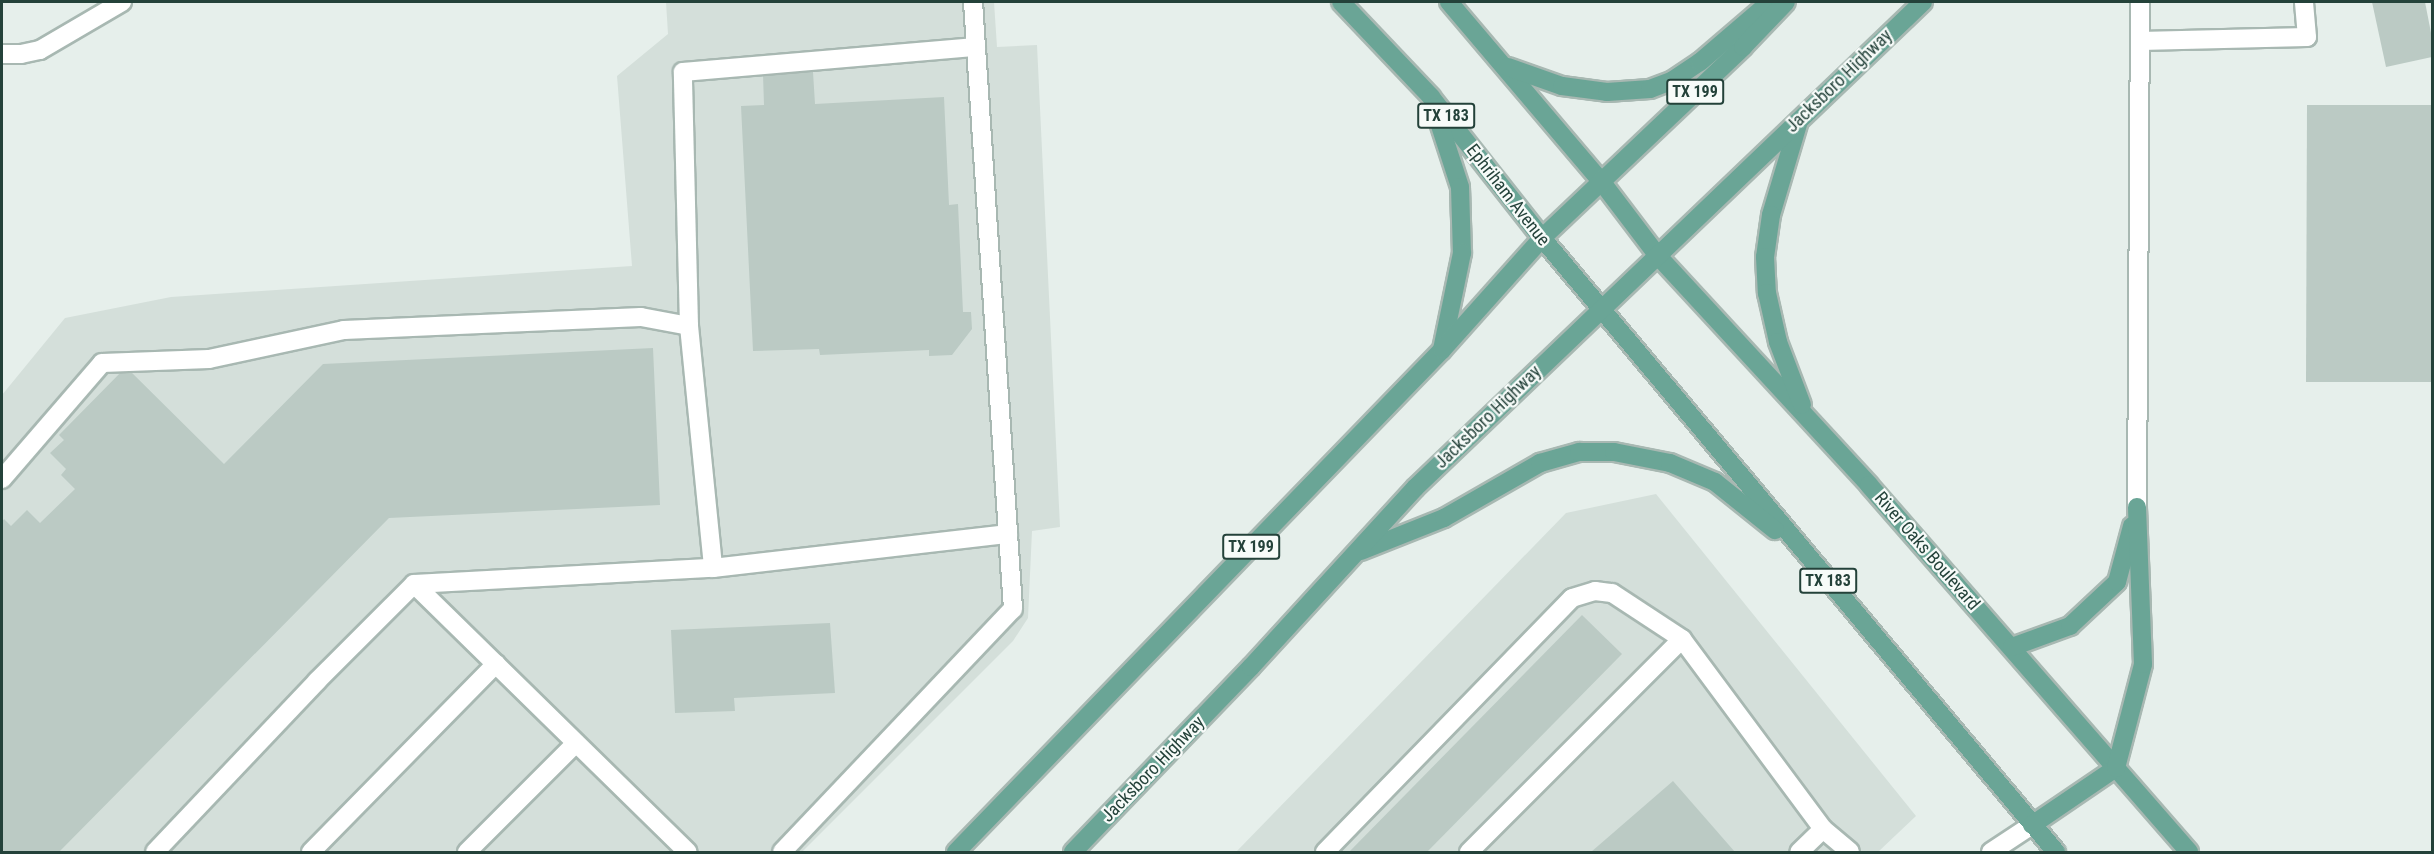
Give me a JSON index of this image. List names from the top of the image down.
{
  "streets": {
    "main road": [
      "Jacksboro Highway",
      "TX 199",
      "TX 183",
      "Ephriham Avenue",
      "River Oaks Boulevard"
    ]
  },
  "crossings": [
    ["Jacksboro Highway", "TX 183"],
    ["Jacksboro Highway", "Ephriham Avenue"],
    ["Jacksboro Highway", "River Oaks Boulevard"],
    ["TX 199", "Ephriham Avenue"],
    ["TX 183", "Ephriham Avenue"]
  ]
}
